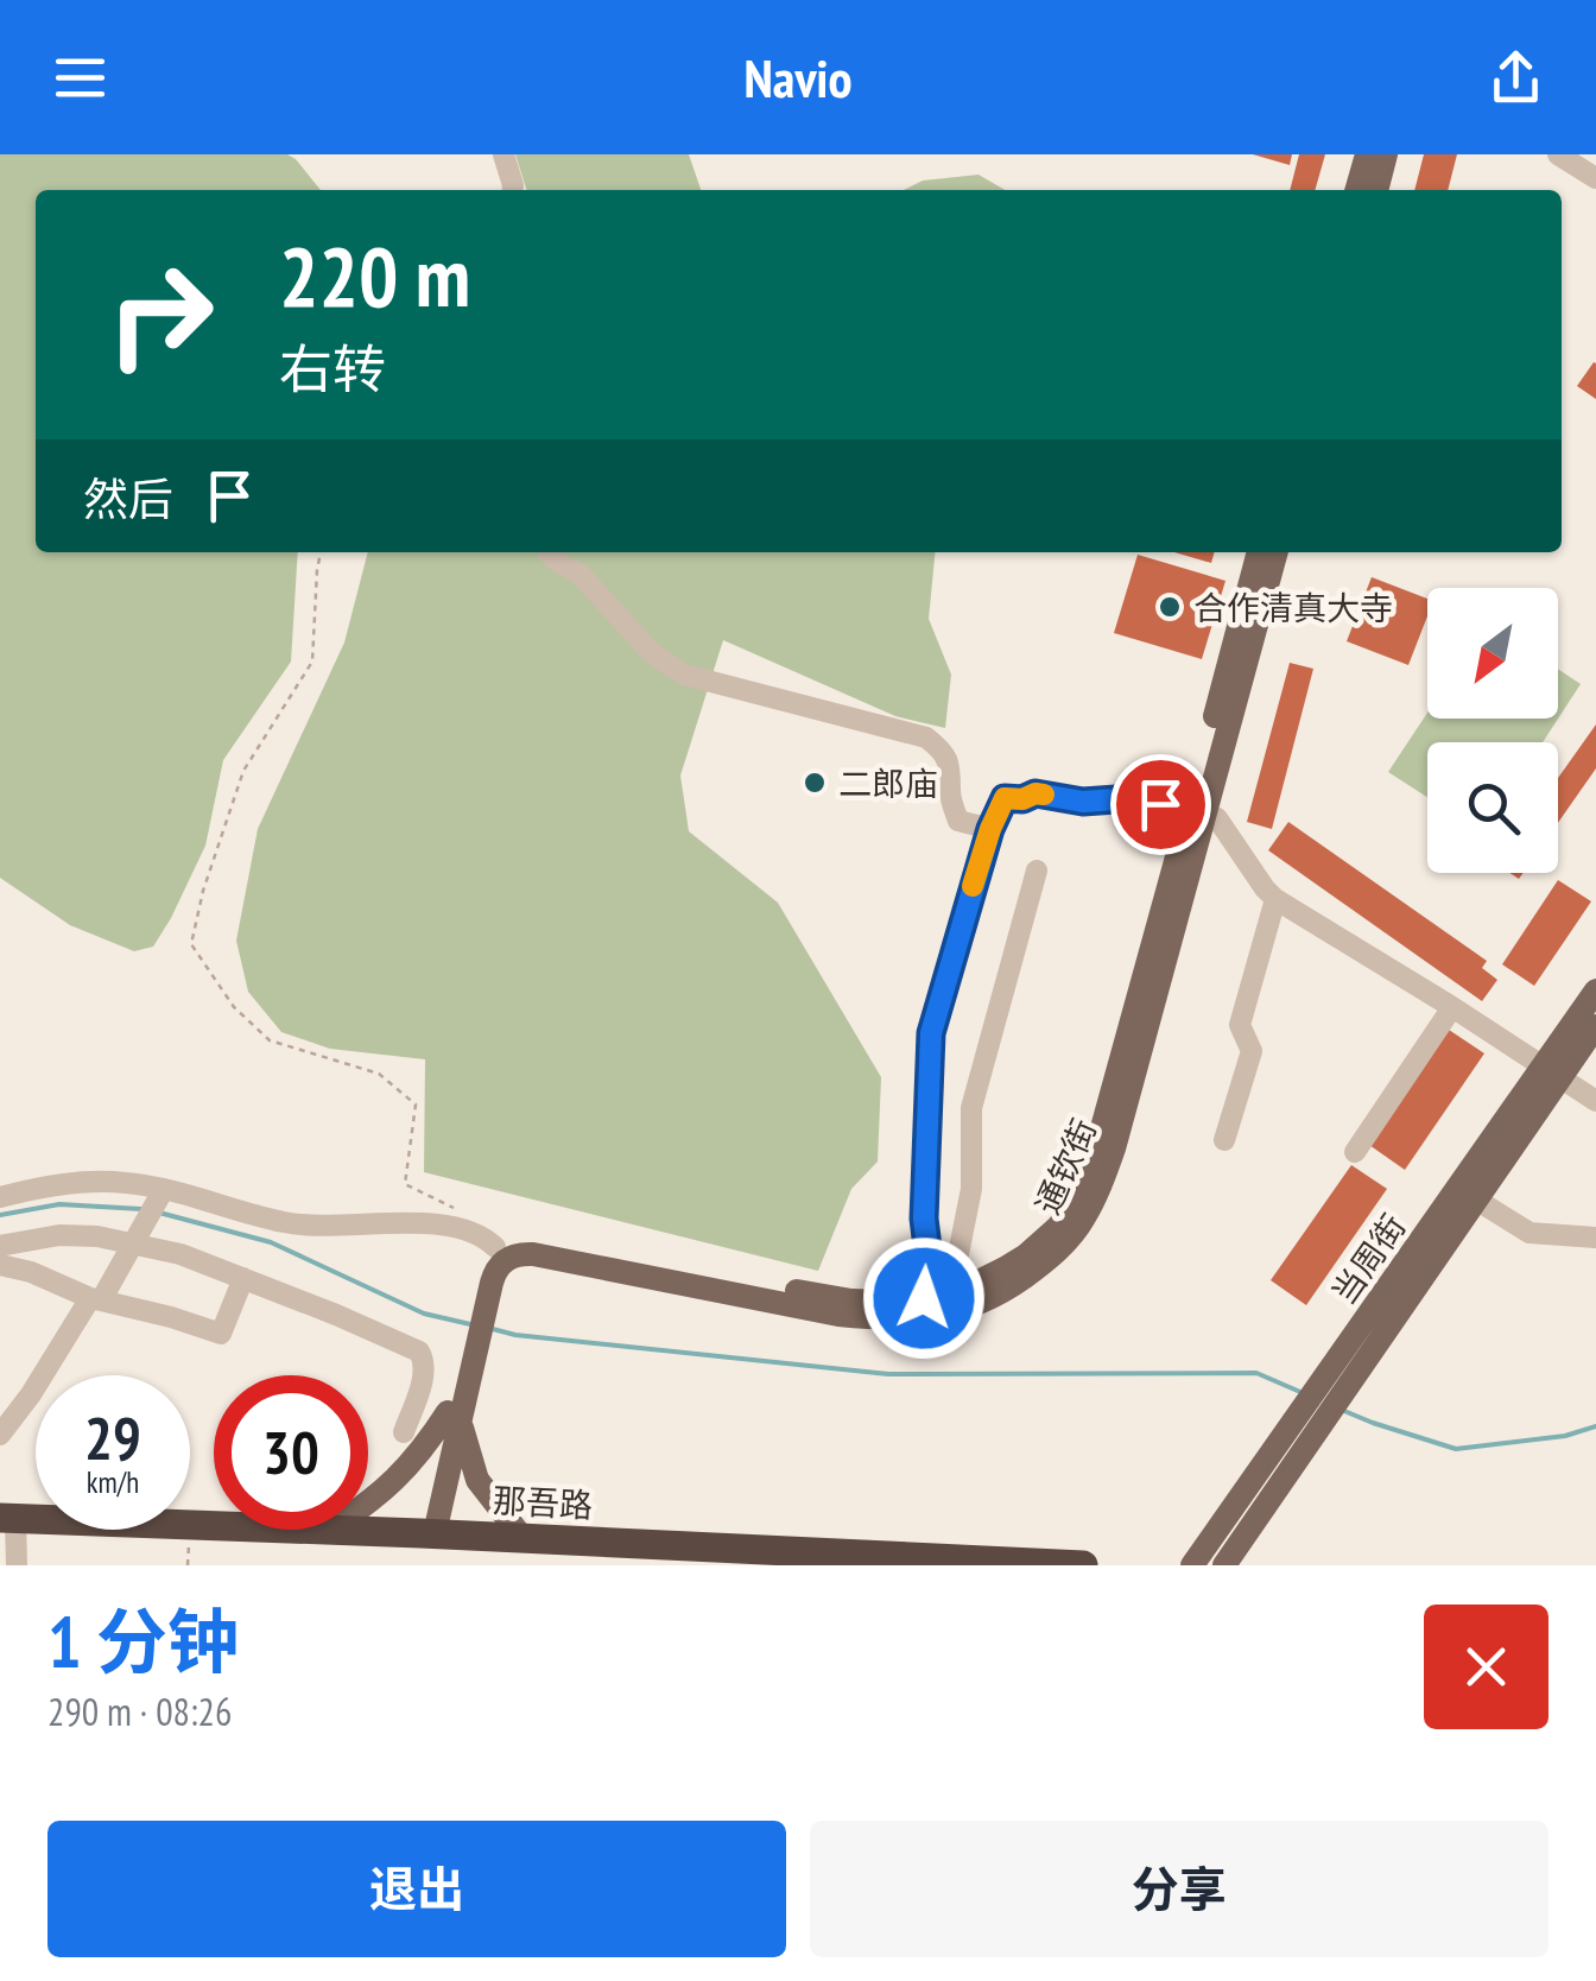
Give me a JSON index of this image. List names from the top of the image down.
{
  "streets": {
    "highway": ["那吾路"],
    "main road": ["通钦街", "当周街"]
  },
  "places": ["合作清真大寺", "二郎庙"],
  "north": "bottom left",
  "page": {
    "header": "Navio",
    "turn": ["220 m", "右转"],
    "then": "然后",
    "speed": "29 km/h",
    "limit": "30",
    "heading": ["1 分钟", "290 m · 08:26"],
    "buttons": ["退出", "分享"]
  }
}
